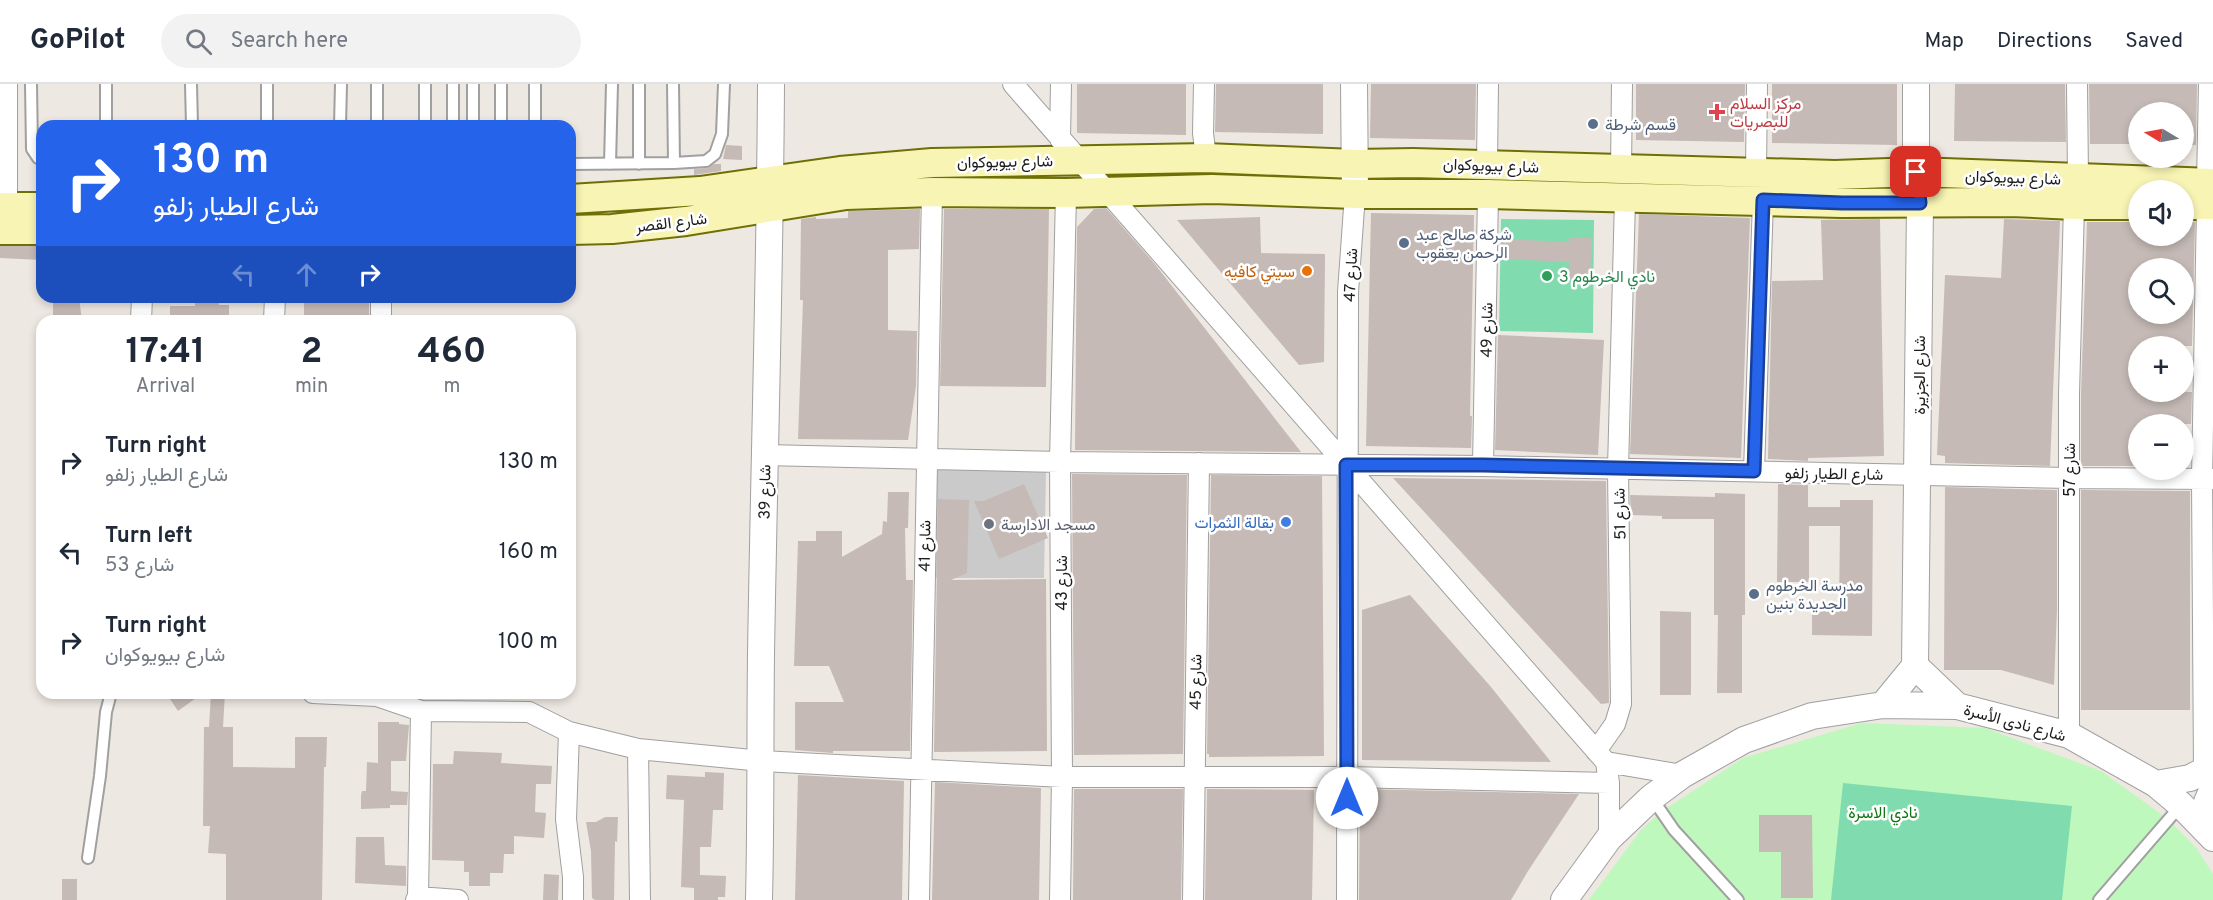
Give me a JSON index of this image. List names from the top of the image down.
{
  "streets": {
    "main road": ["شارع بيويوكوان", "شارع القصر"],
    "street": [
      "شارع 47",
      "شارع 49",
      "شارع الجزيرة",
      "شارع 57",
      "شارع الطيار زلفو",
      "شارع 39",
      "شارع 51",
      "شارع 41",
      "شارع 43",
      "شارع 45",
      "شارع نادى الأسرة"
    ]
  },
  "crossings": [
    ["شارع بيويوكوان", "شارع القصر"],
    ["شارع بيويوكوان", "شارع 47"],
    ["شارع بيويوكوان", "شارع 49"],
    ["شارع بيويوكوان", "شارع الجزيرة"],
    ["شارع بيويوكوان", "شارع 57"],
    ["شارع بيويوكوان", "شارع 39"],
    ["شارع بيويوكوان", "شارع 51"],
    ["شارع بيويوكوان", "شارع 41"],
    ["شارع بيويوكوان", "شارع 43"],
    ["شارع القصر", "شارع 39"],
    ["شارع 47", "شارع الطيار زلفو"],
    ["شارع 49", "شارع الطيار زلفو"],
    ["شارع الجزيرة", "شارع الطيار زلفو"],
    ["شارع 57", "شارع الطيار زلفو"],
    ["شارع 57", "شارع نادى الأسرة"],
    ["شارع الطيار زلفو", "شارع 39"],
    ["شارع الطيار زلفو", "شارع 51"],
    ["شارع الطيار زلفو", "شارع 41"],
    ["شارع الطيار زلفو", "شارع 43"],
    ["شارع الطيار زلفو", "شارع 45"]
  ],
  "parks": ["نادي الاسرة"],
  "places": {
    "health": ["مركز السلام للبصريات"],
    "other": [
      "قسم شرطة",
      "شركة صالح عبد الرحمن يعقوب",
      "سيتي كافيه",
      "نادي الخرطوم 3",
      "بقالة الثمرات",
      "مسجد الادارسة",
      "مدرسة الخرطوم الجديدة بنين"
    ]
  },
  "north": "left",
  "page": {
    "header": "GoPilot",
    "search": "Search here",
    "nav": ["Map", "Directions", "Saved"],
    "map_buttons": ["+", "−"],
    "turn": ["130 m", "شارع الطيار زلفو"],
    "eta": [
      "17:41",
      "Arrival",
      "2",
      "min",
      "460",
      "m"
    ],
    "list": [
      {
        "name": "Turn right",
        "note": "شارع الطيار زلفو",
        "value": "130 m"
      },
      {
        "name": "Turn left",
        "note": "شارع 53",
        "value": "160 m"
      },
      {
        "name": "Turn right",
        "note": "شارع بيويوكوان",
        "value": "100 m"
      }
    ]
  }
}
